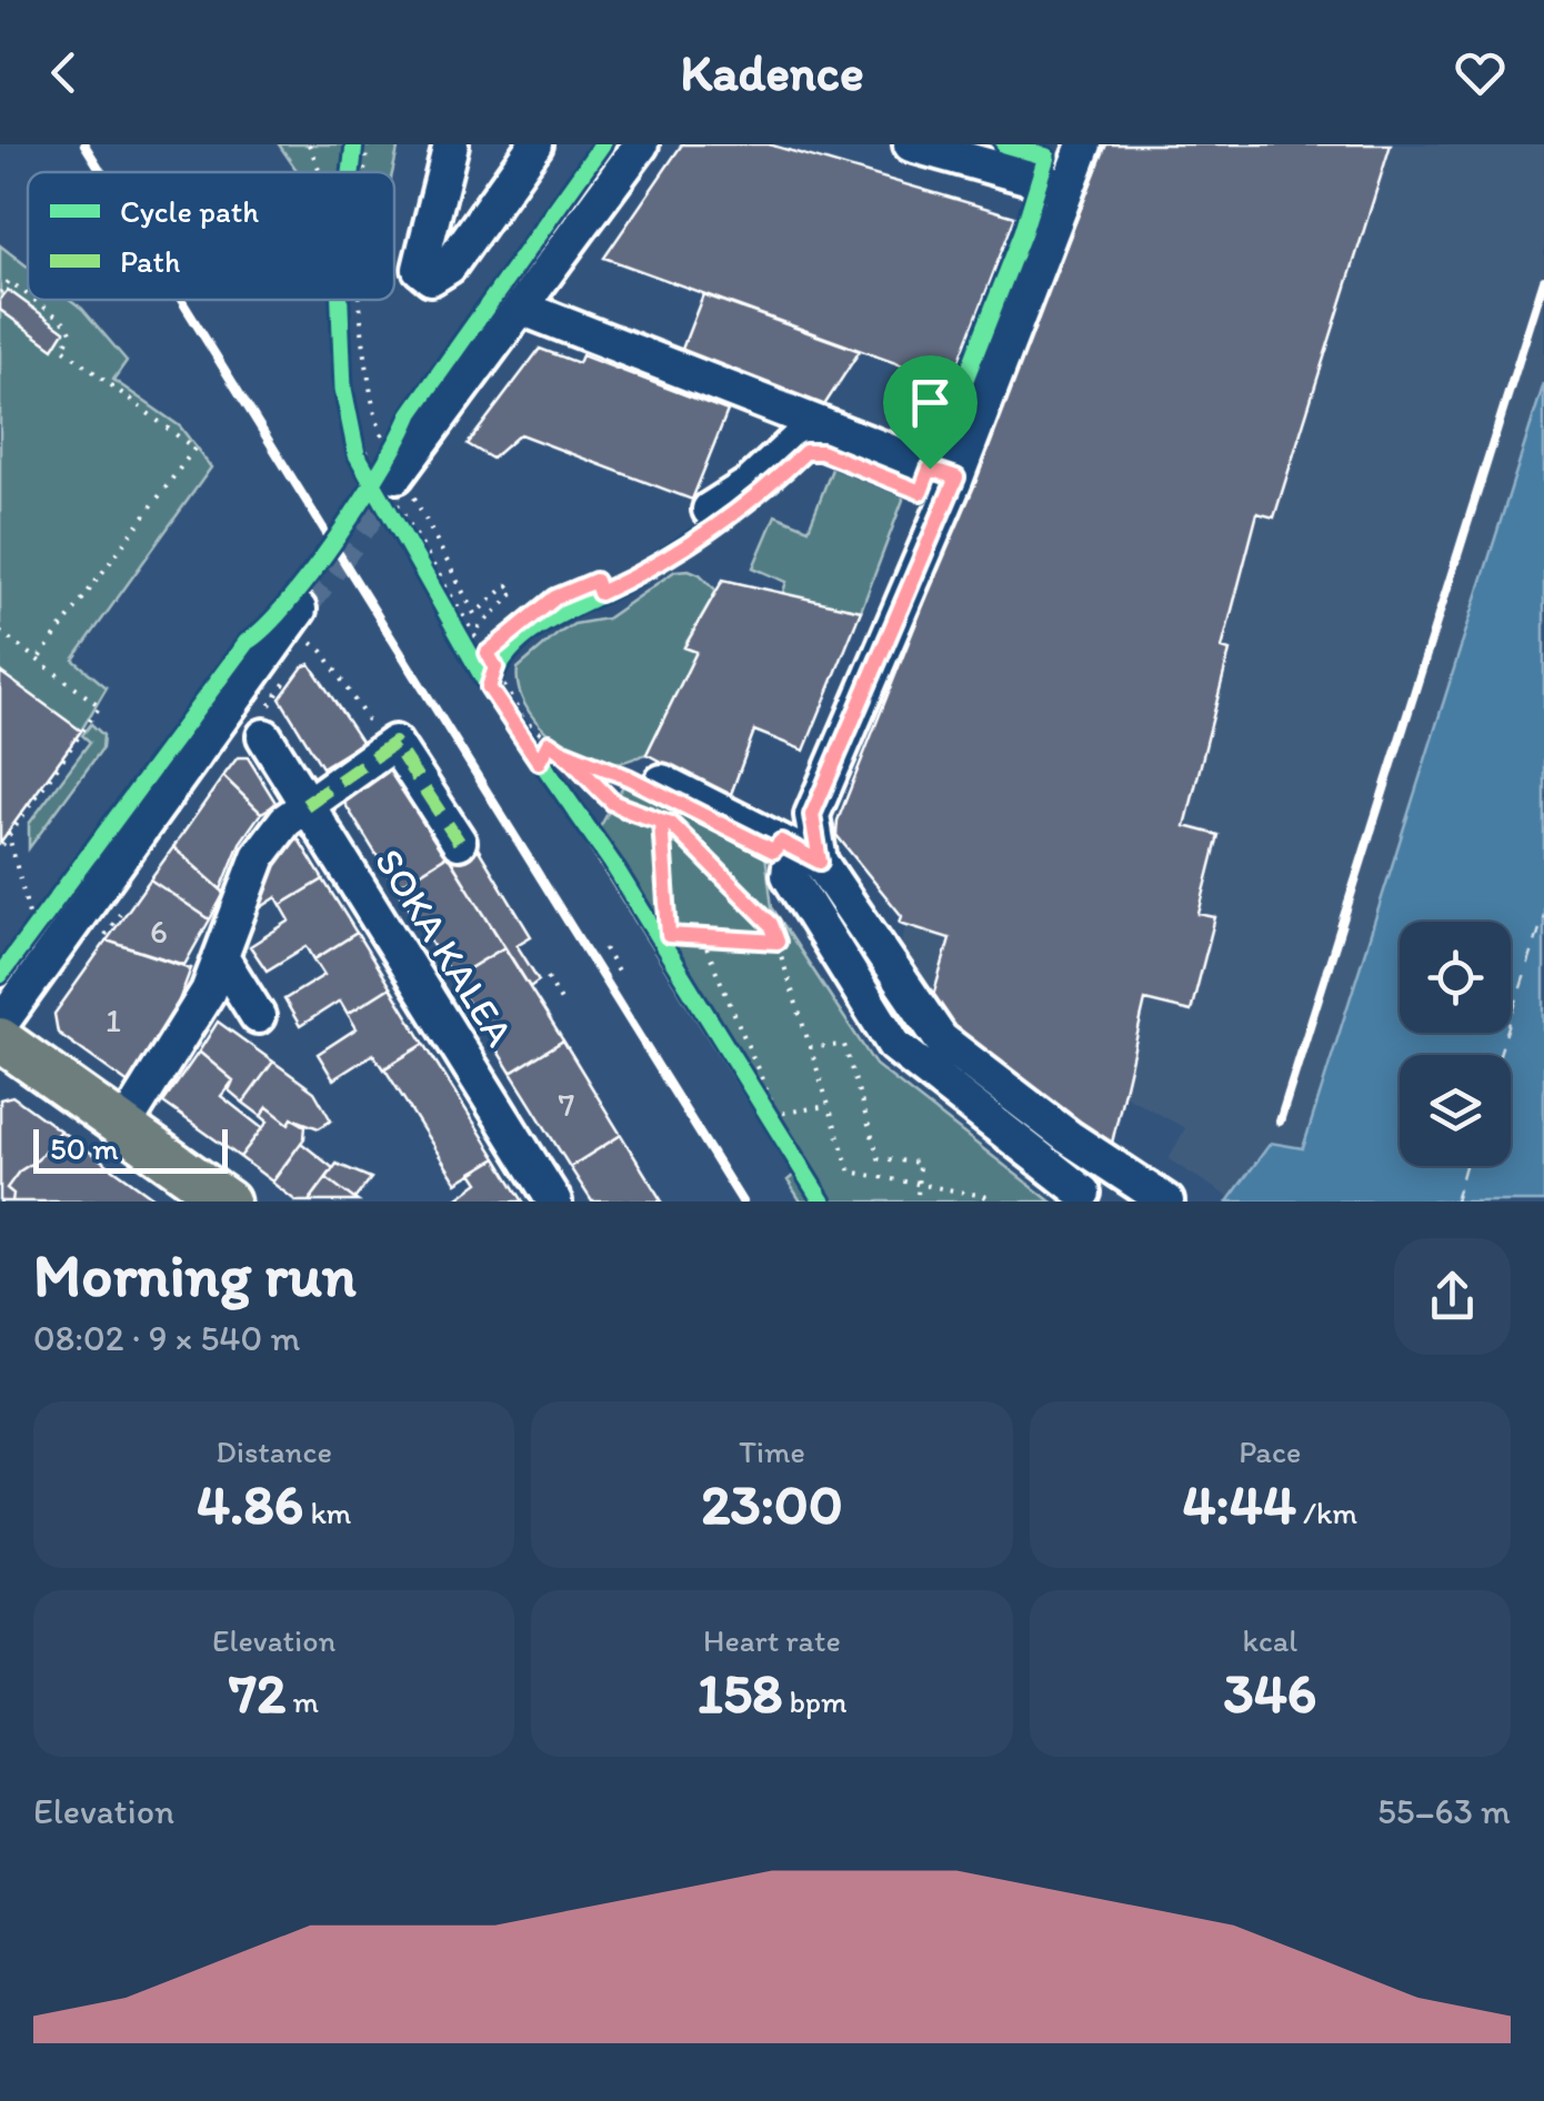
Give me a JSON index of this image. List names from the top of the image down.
{
  "streets": {
    "street": ["SOKA KALEA"]
  },
  "house_numbers": ["6", "1", "7"],
  "legend": ["Cycle path", "Path"],
  "scale_bar": "50 m",
  "page": {
    "header": "Kadence",
    "scale": "50 m",
    "heading": ["Morning run", "08:02 · 9 × 540 m"],
    "stats": [
      ["Distance", "4.86 km"],
      ["Time", "23:00"],
      ["Pace", "4:44 /km"],
      ["Elevation", "72 m"],
      ["Heart rate", "158 bpm"],
      ["kcal", "346"]
    ],
    "chart": ["Elevation", "55–63 m"]
  }
}
